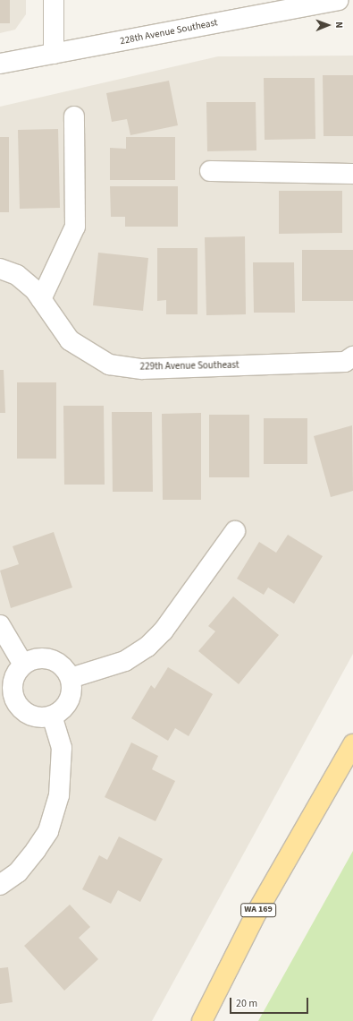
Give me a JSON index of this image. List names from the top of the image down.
{
  "streets": {
    "main road": ["WA 169"],
    "street": ["228th Avenue Southeast", "229th Avenue Southeast"]
  },
  "scale_bar": "20 m",
  "north": "right"
}
